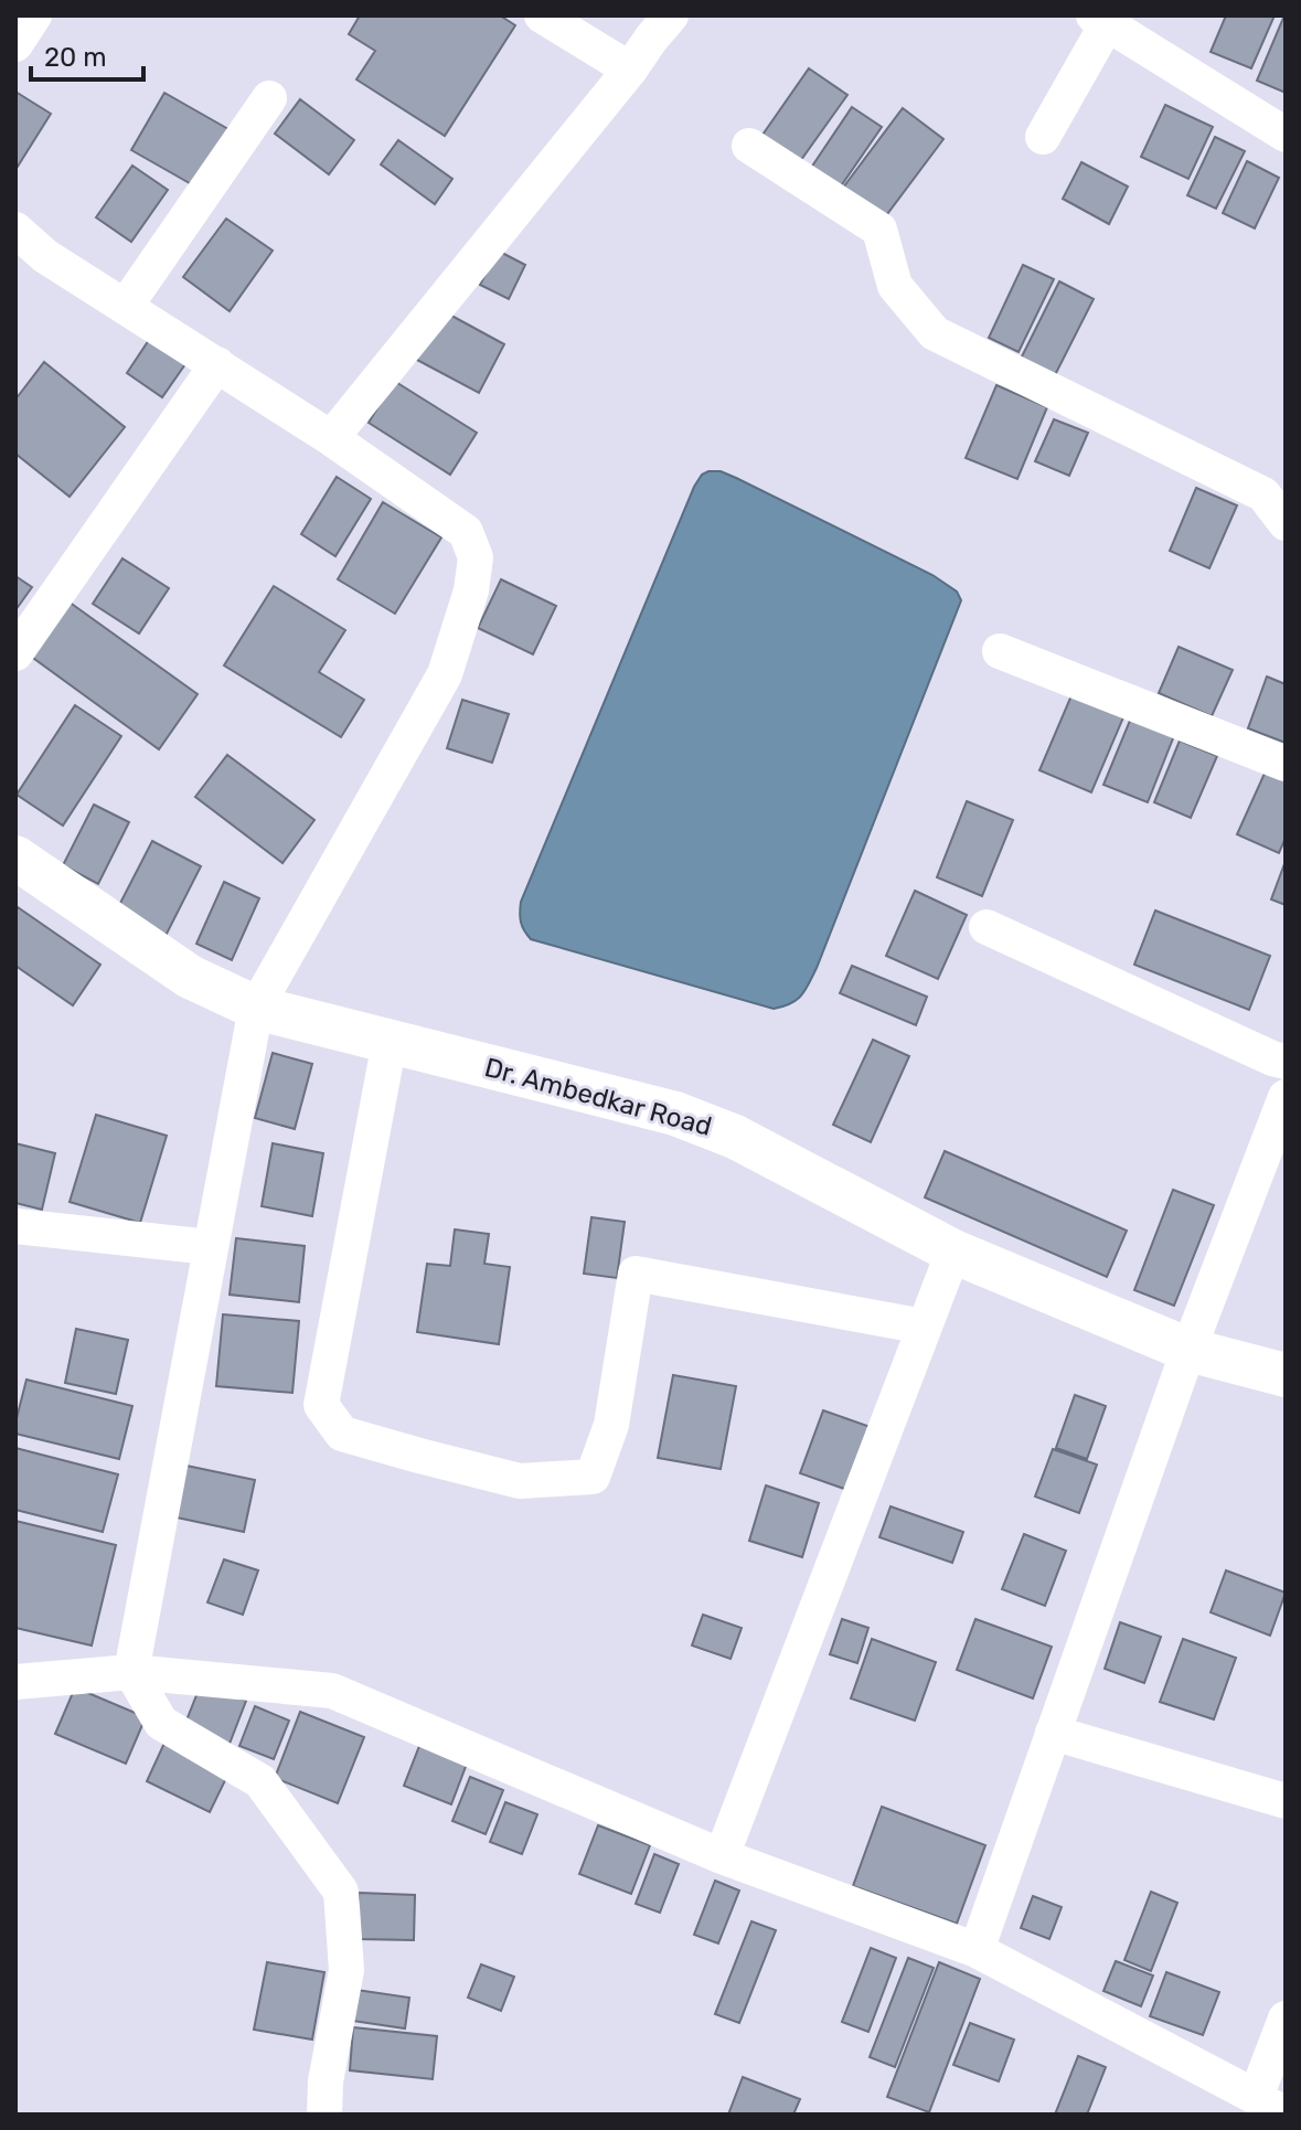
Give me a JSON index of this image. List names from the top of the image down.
{
  "streets": {
    "street": ["Dr. Ambedkar Road"]
  },
  "scale_bar": "20 m"
}
